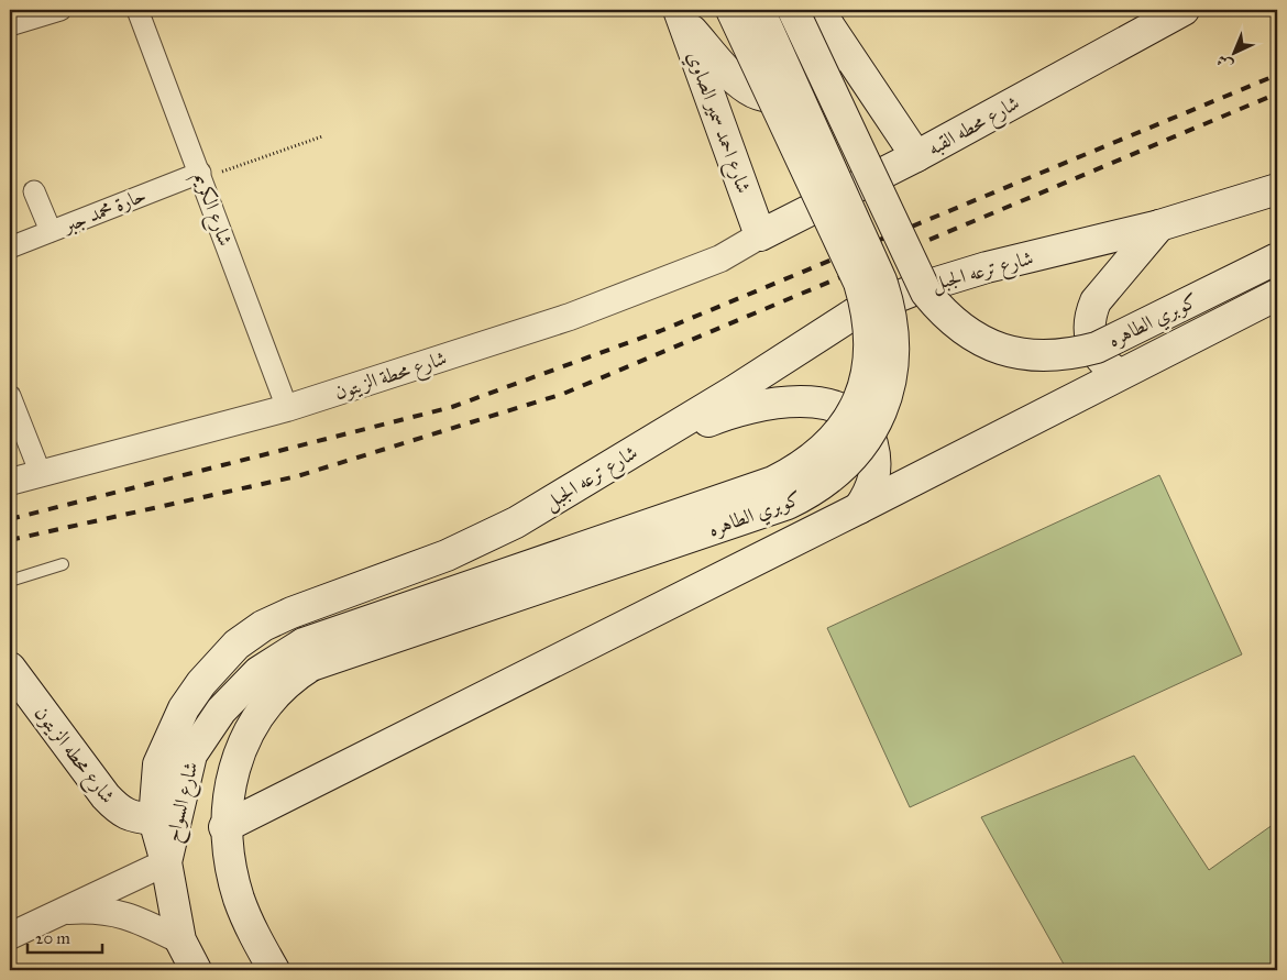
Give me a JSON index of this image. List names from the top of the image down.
{
  "streets": {
    "main road": [
      "شارع احمد سمير الصاوي",
      "شارع محطه القبه",
      "شارع ترعه الجبل",
      "كوبري الطاهره",
      "شارع محطه الزيتون",
      "شارع السواح"
    ],
    "street": ["شارع الكريم", "حارة محمد جبر", "شارع محطة الزيتون"]
  },
  "crossings": [
    ["شارع احمد سمير الصاوي", "شارع محطه القبه"],
    ["شارع احمد سمير الصاوي", "شارع محطة الزيتون"],
    ["شارع محطه القبه", "شارع محطة الزيتون"],
    ["شارع الكريم", "حارة محمد جبر"],
    ["شارع الكريم", "شارع محطة الزيتون"],
    ["شارع ترعه الجبل", "شارع محطه الزيتون"],
    ["شارع ترعه الجبل", "شارع السواح"],
    ["كوبري الطاهره", "شارع السواح"]
  ],
  "scale_bar": "20 m",
  "north": "bottom left"
}
